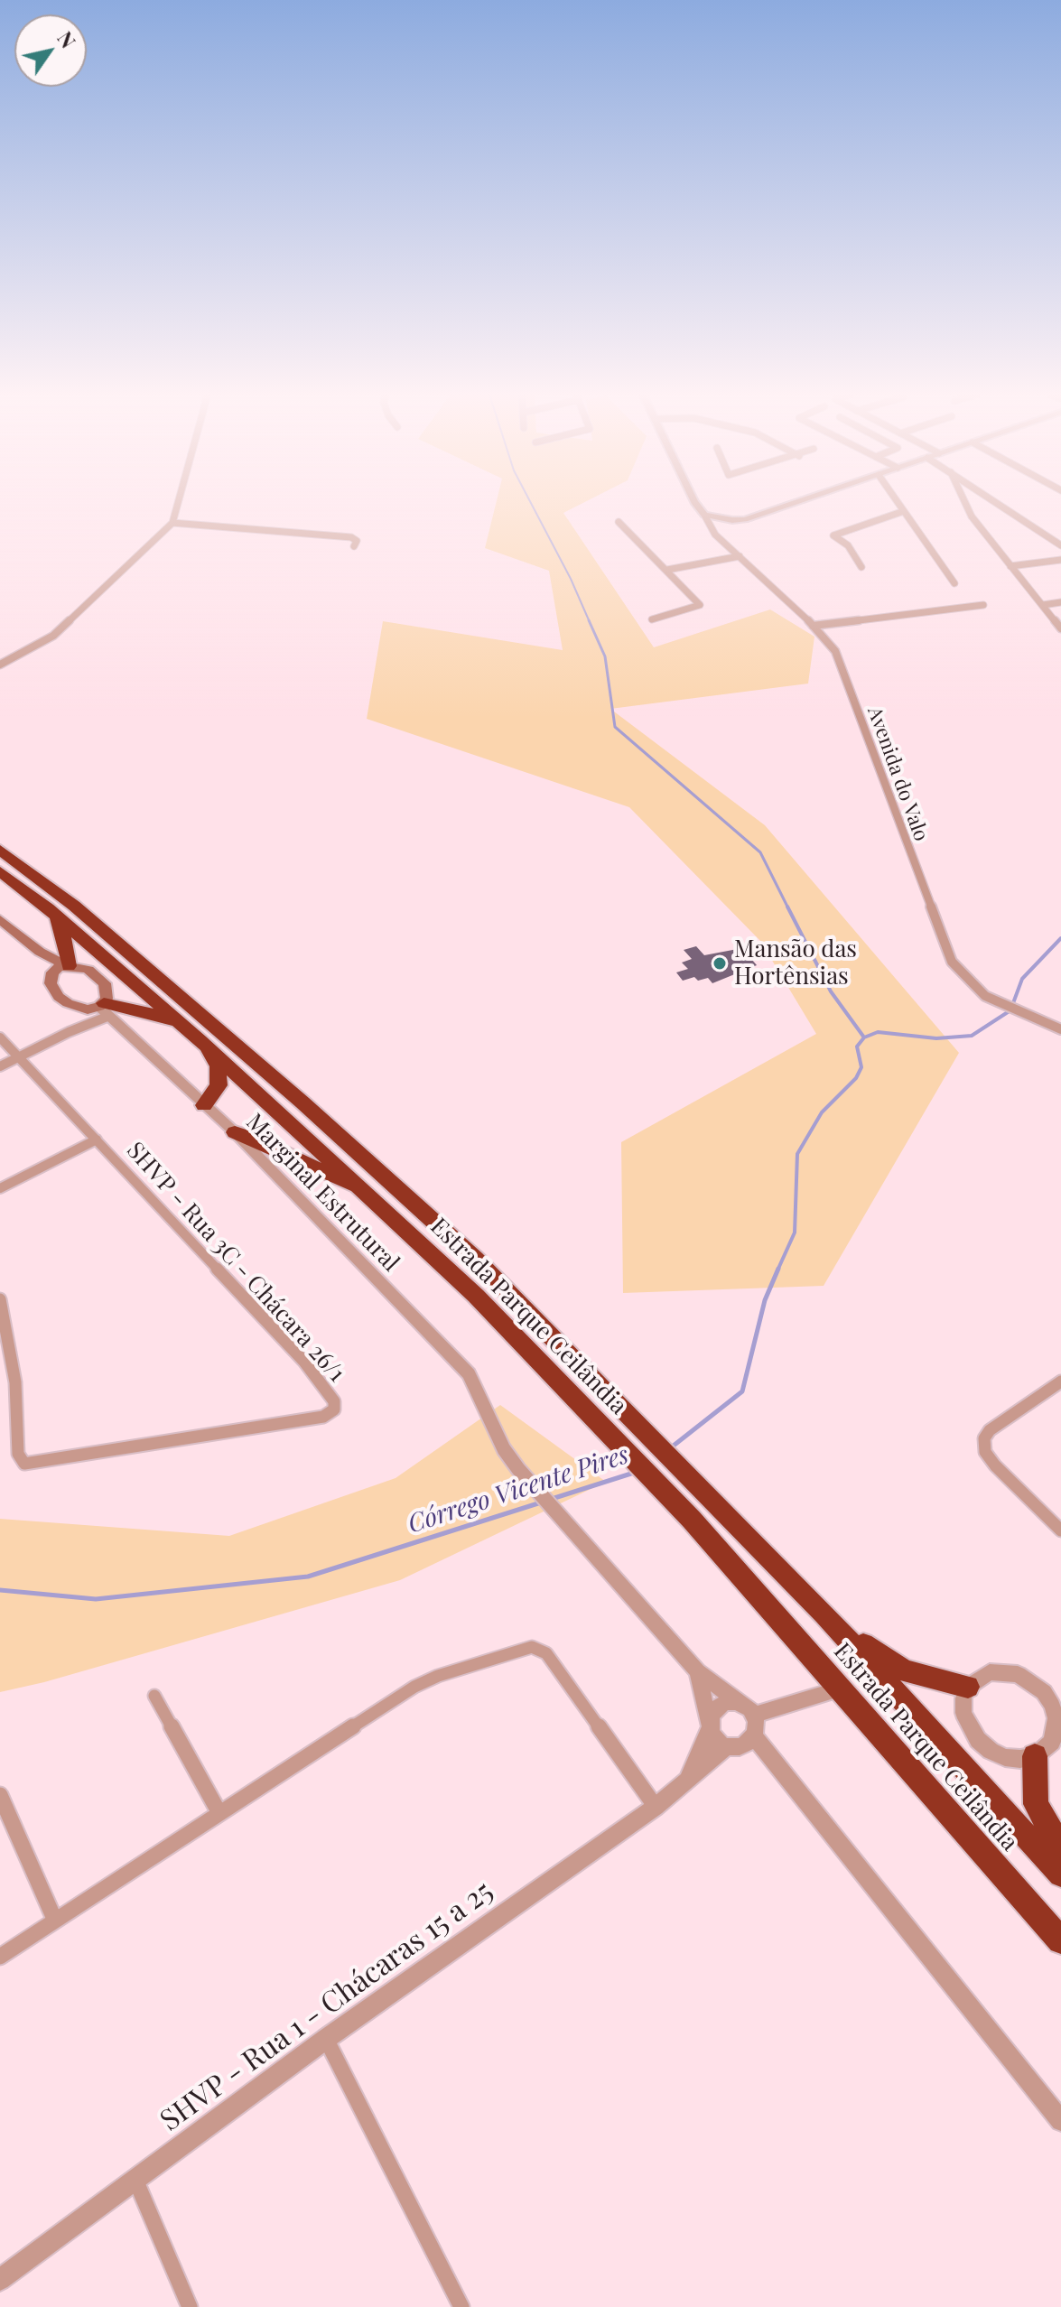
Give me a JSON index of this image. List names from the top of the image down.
{
  "streets": {
    "highway": ["Estrada Parque Ceilândia"],
    "street": [
      "Avenida do Valo",
      "Marginal Estrutural",
      "SHVP - Rua 3C - Chácara 26/1",
      "SHVP - Rua 1 - Chácaras 15 a 25"
    ]
  },
  "crossings": [
    ["Marginal Estrutural", "SHVP - Rua 1 - Chácaras 15 a 25"]
  ],
  "water": ["Córrego Vicente Pires"],
  "places": ["Mansão das Hortênsias"],
  "north": "top right"
}
